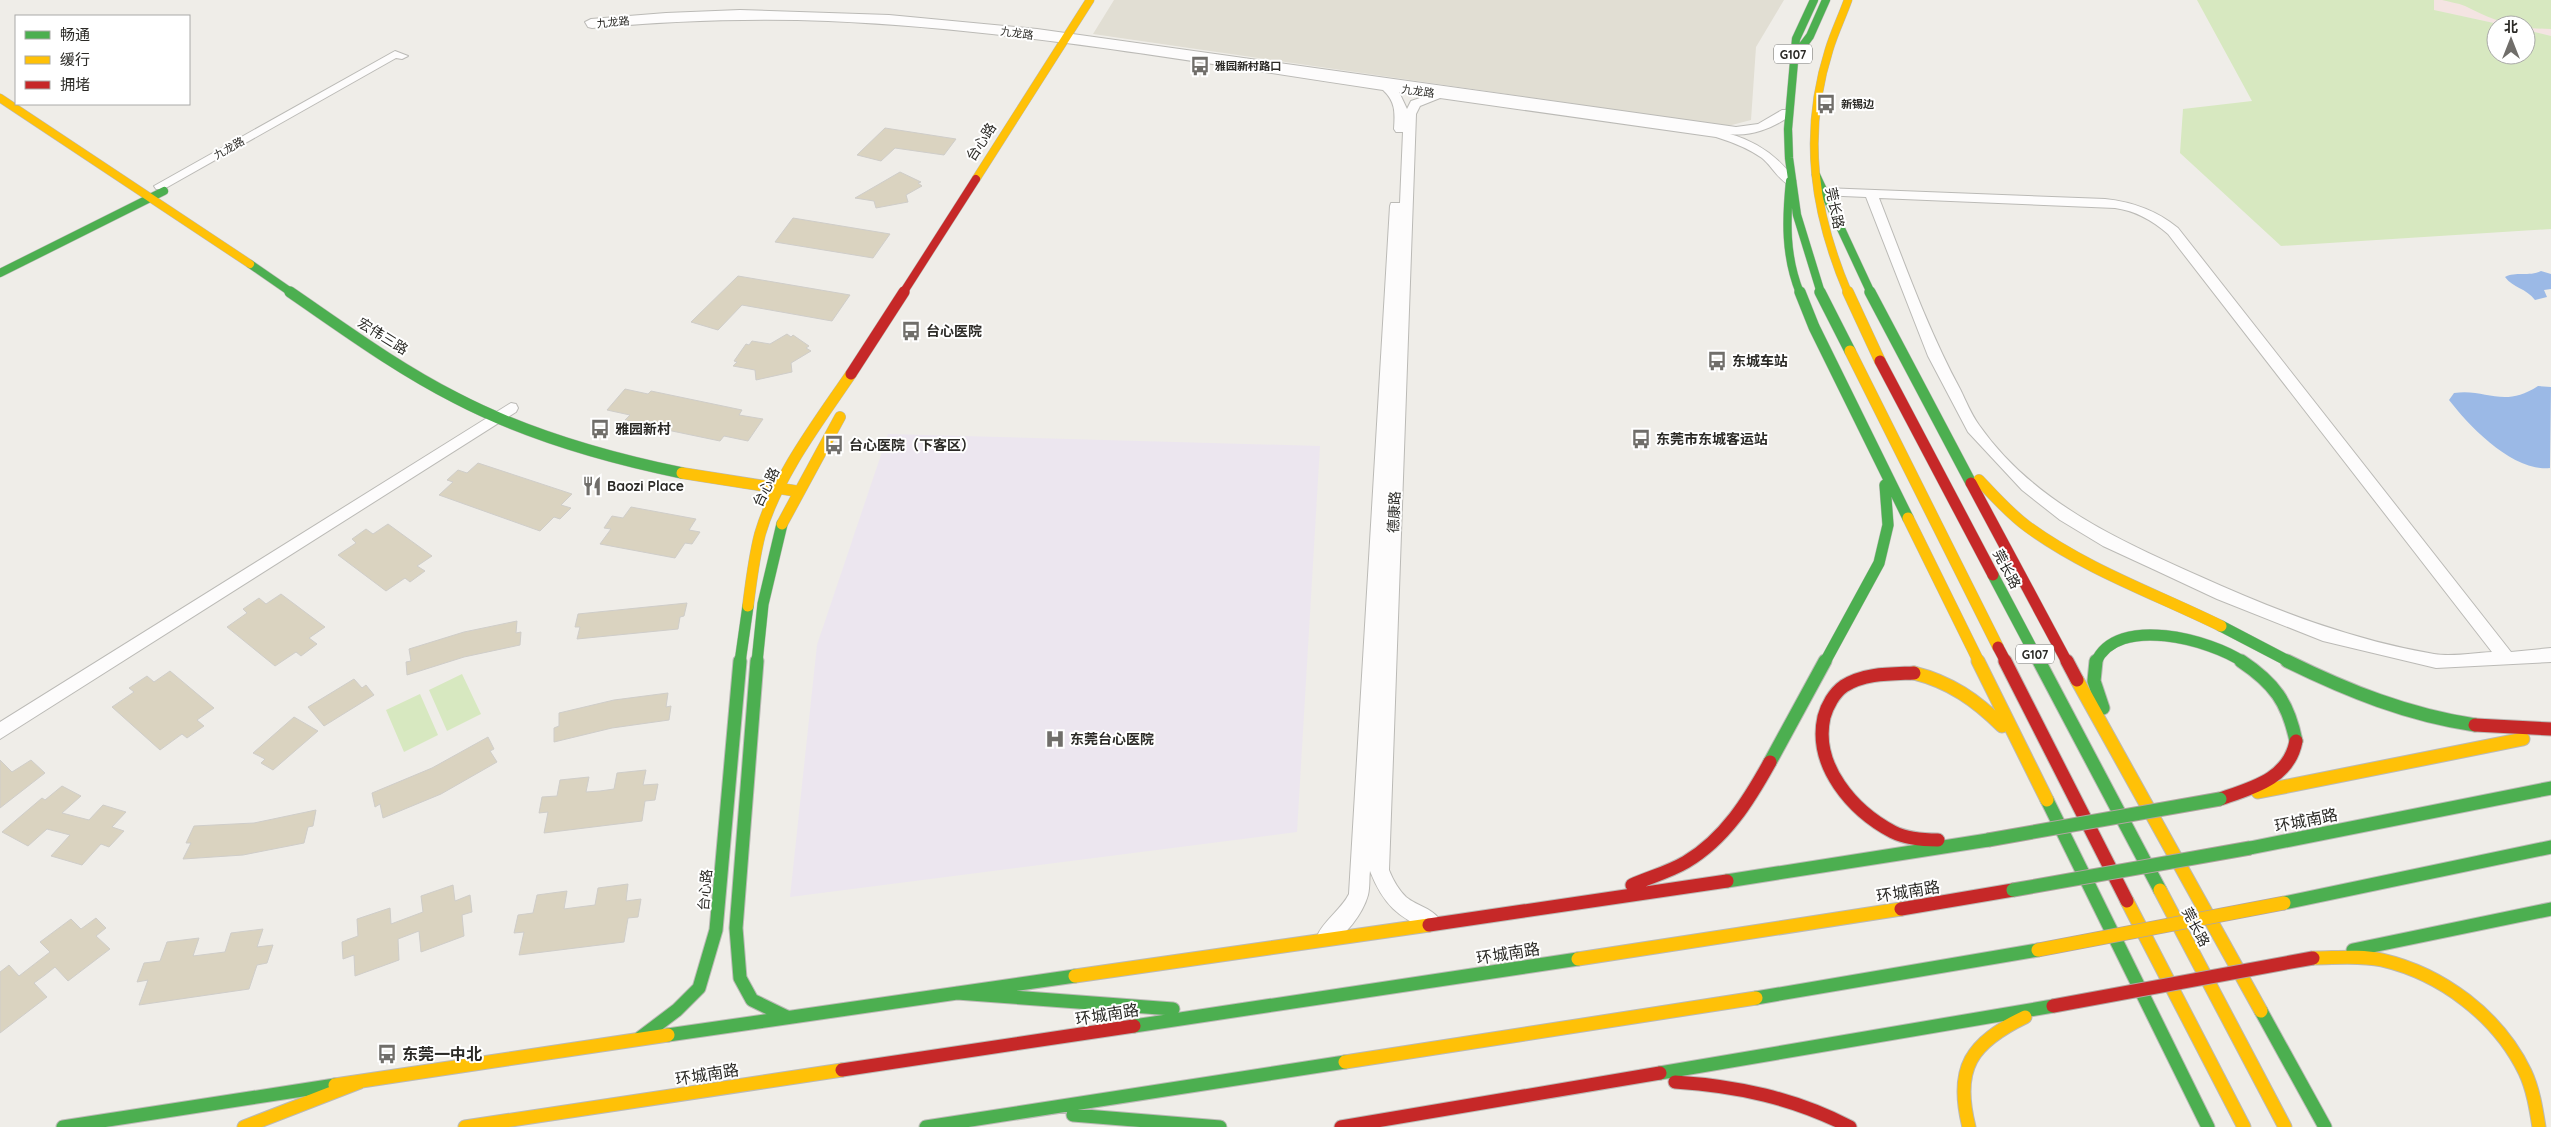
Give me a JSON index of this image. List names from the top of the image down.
{
  "streets": {
    "main road": [
      "G107",
      "台心路",
      "莞长路",
      "宏伟三路",
      "环城南路"
    ],
    "street": ["九龙路", "德康路"]
  },
  "crossings": [
    ["九龙路", "G107"],
    ["九龙路", "台心路"],
    ["九龙路", "德康路"],
    ["台心路", "宏伟三路"]
  ],
  "places": {
    "bus stop": [
      "雅园新村路口",
      "新锡边",
      "台心医院",
      "东城车站",
      "雅园新村",
      "东莞市东城客运站",
      "台心医院（下客区）",
      "东莞一中北"
    ],
    "restaurant": ["Baozi Place"],
    "hospital": ["东莞台心医院"]
  },
  "legend": ["畅通", "缓行", "拥堵"],
  "north": "top"
}
